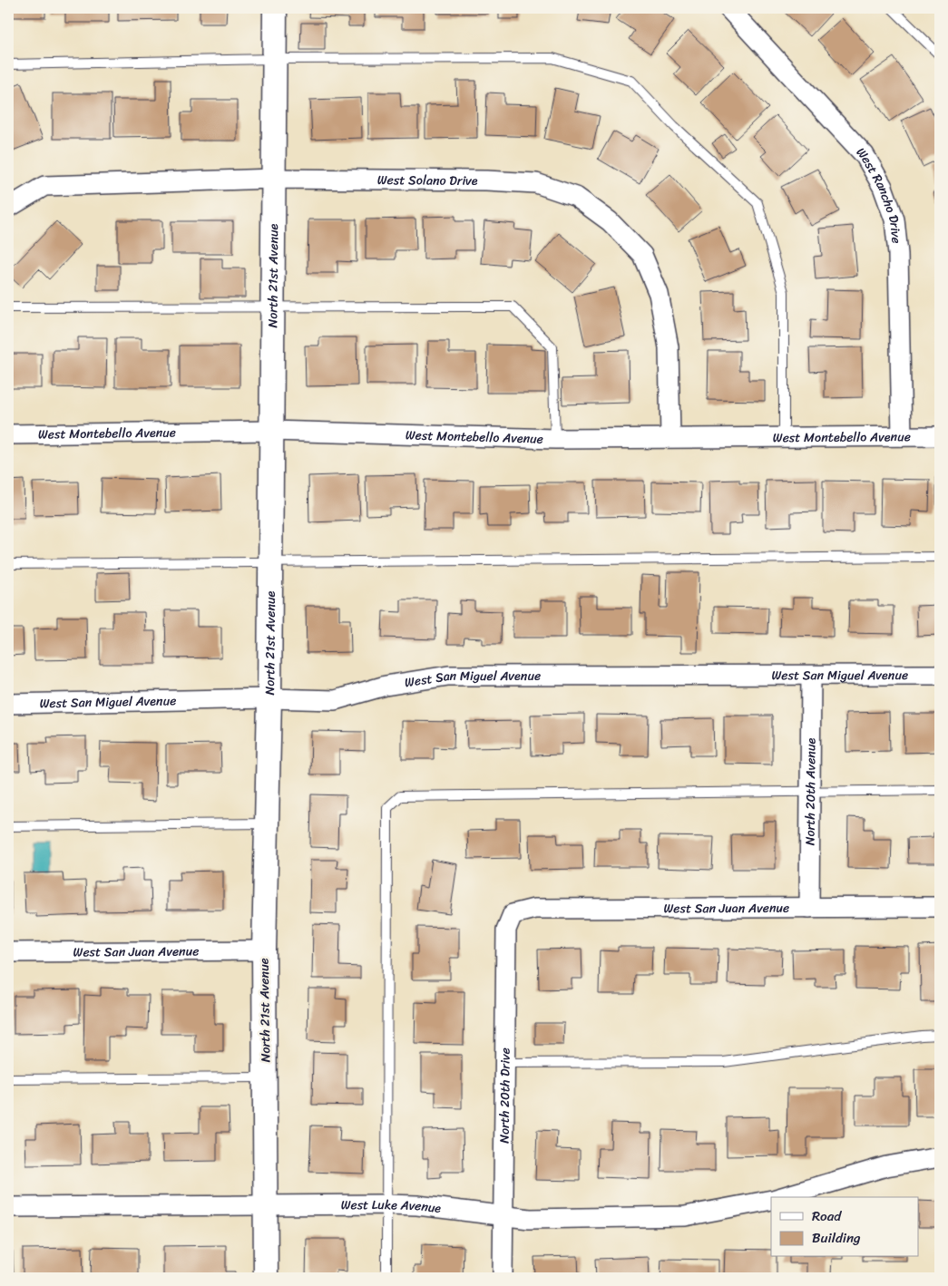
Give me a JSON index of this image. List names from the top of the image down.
{
  "streets": {
    "street": [
      "West Solano Drive",
      "West Rancho Drive",
      "North 21st Avenue",
      "West Montebello Avenue",
      "West San Miguel Avenue",
      "North 20th Avenue",
      "West San Juan Avenue",
      "North 20th Drive",
      "West Luke Avenue"
    ]
  },
  "crossings": [
    ["West Solano Drive", "North 21st Avenue"],
    ["West Solano Drive", "West Montebello Avenue"],
    ["West Rancho Drive", "West Montebello Avenue"],
    ["North 21st Avenue", "West Montebello Avenue"],
    ["North 21st Avenue", "West San Miguel Avenue"],
    ["North 21st Avenue", "West San Juan Avenue"],
    ["North 21st Avenue", "West Luke Avenue"],
    ["West San Miguel Avenue", "North 20th Avenue"],
    ["North 20th Avenue", "West San Juan Avenue"],
    ["West San Juan Avenue", "North 20th Drive"],
    ["North 20th Drive", "West Luke Avenue"]
  ],
  "legend": ["Road", "Building"]
}
